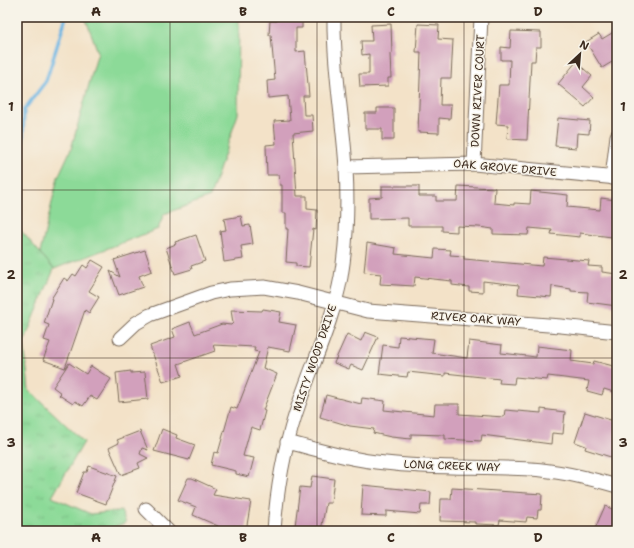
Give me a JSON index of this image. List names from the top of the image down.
{
  "streets": {
    "street": [
      "DOWN RIVER COURT",
      "OAK GROVE DRIVE",
      "RIVER OAK WAY",
      "MISTY WOOD DRIVE",
      "LONG CREEK WAY"
    ]
  },
  "crossings": [
    ["DOWN RIVER COURT", "OAK GROVE DRIVE"],
    ["OAK GROVE DRIVE", "MISTY WOOD DRIVE"],
    ["RIVER OAK WAY", "MISTY WOOD DRIVE"],
    ["MISTY WOOD DRIVE", "LONG CREEK WAY"]
  ],
  "north": "top right",
  "grid": {
    "columns": [
      "A",
      "B",
      "C",
      "D"
    ],
    "rows": ["1", "2", "3"]
  }
}
